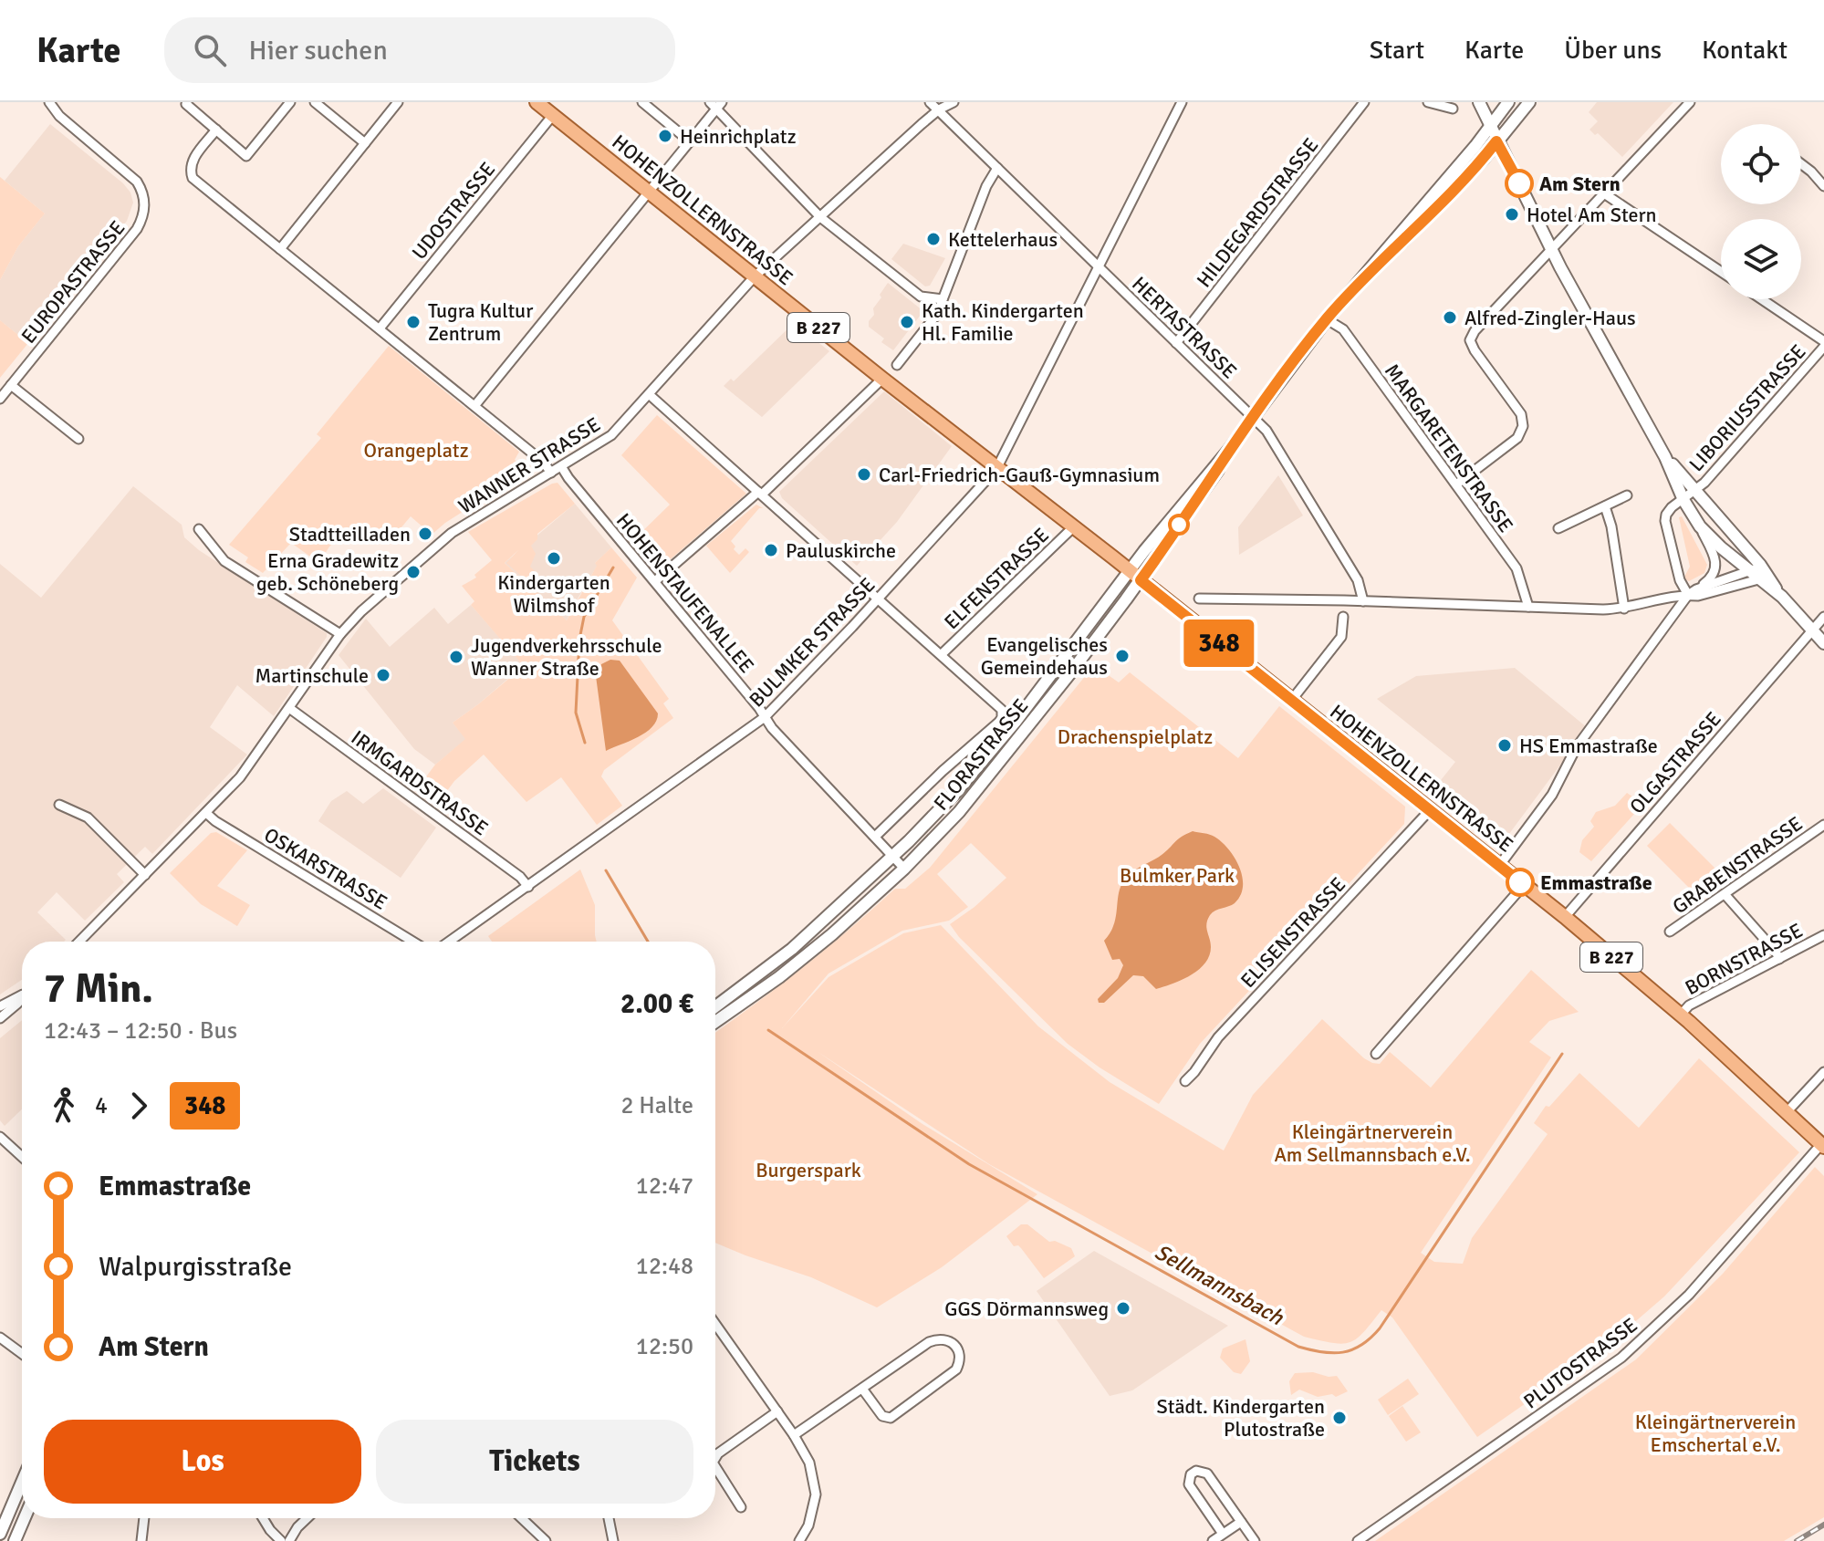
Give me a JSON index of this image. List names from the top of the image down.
{
  "streets": {
    "main road": ["HOHENZOLLERNSTRASSE", "B 227", "FLORASTRASSE"],
    "street": [
      "UDOSTRASSE",
      "HILDEGARDSTRASSE",
      "EUROPASTRASSE",
      "HERTASTRASSE",
      "LIBORIUSSTRASSE",
      "MARGARETENSTRASSE",
      "WANNER STRASSE",
      "ELFENSTRASSE",
      "HOHENSTAUFENALLEE",
      "BULMKER STRASSE",
      "OLGASTRASSE",
      "IRMGARDSTRASSE",
      "GRABENSTRASSE",
      "OSKARSTRASSE",
      "ELISENSTRASSE",
      "BORNSTRASSE",
      "PLUTOSTRASSE"
    ]
  },
  "crossings": [
    ["HOHENZOLLERNSTRASSE", "UDOSTRASSE"],
    ["HOHENZOLLERNSTRASSE", "WANNER STRASSE"],
    ["HOHENZOLLERNSTRASSE", "ELFENSTRASSE"],
    ["HOHENZOLLERNSTRASSE", "BULMKER STRASSE"],
    ["HOHENZOLLERNSTRASSE", "FLORASTRASSE"],
    ["HOHENZOLLERNSTRASSE", "OLGASTRASSE"],
    ["HOHENZOLLERNSTRASSE", "ELISENSTRASSE"],
    ["HOHENZOLLERNSTRASSE", "BORNSTRASSE"],
    ["HOHENZOLLERNSTRASSE", "PLUTOSTRASSE"],
    ["HILDEGARDSTRASSE", "HERTASTRASSE"],
    ["HERTASTRASSE", "WANNER STRASSE"],
    ["HERTASTRASSE", "BULMKER STRASSE"],
    ["HERTASTRASSE", "FLORASTRASSE"],
    ["MARGARETENSTRASSE", "FLORASTRASSE"],
    ["WANNER STRASSE", "HOHENSTAUFENALLEE"],
    ["WANNER STRASSE", "IRMGARDSTRASSE"],
    ["WANNER STRASSE", "OSKARSTRASSE"],
    ["ELFENSTRASSE", "FLORASTRASSE"],
    ["HOHENSTAUFENALLEE", "BULMKER STRASSE"],
    ["HOHENSTAUFENALLEE", "FLORASTRASSE"],
    ["BULMKER STRASSE", "IRMGARDSTRASSE"]
  ],
  "water": ["Sellmannsbach"],
  "parks": [
    "Orangeplatz",
    "Drachenspielplatz",
    "Bulmker Park",
    "Kleingärtnerverein Am Sellmannsbach e.V.",
    "Burgerspark",
    "Kleingärtnerverein Emschertal e.V."
  ],
  "places": [
    "Heinrichplatz",
    "Am Stern",
    "Hotel Am Stern",
    "Kettelerhaus",
    "Alfred-Zingler-Haus",
    "Tugra Kultur Zentrum",
    "Kath. Kindergarten Hl. Familie",
    "Carl-Friedrich-Gauß-Gymnasium",
    "Stadtteilladen",
    "Pauluskirche",
    "Kindergarten Wilmshof",
    "Erna Gradewitz geb. Schöneberg",
    "Evangelisches Gemeindehaus",
    "Jugendverkehrsschule Wanner Straße",
    "Martinschule",
    "HS Emmastraße",
    "Emmastraße",
    "GGS Dörmannsweg",
    "Städt. Kindergarten Plutostraße"
  ],
  "lines": ["bus line 348"],
  "page": {
    "header": "Karte",
    "search": "Hier suchen",
    "nav": [
      "Start",
      "Karte",
      "Über uns",
      "Kontakt"
    ],
    "on_map": "348",
    "heading": ["7 Min.", "12:43 – 12:50 · Bus", "2.00 €"],
    "legs": ["4", "348", "2 Halte"],
    "list": [
      {
        "name": "Emmastraße",
        "value": "12:47"
      },
      {
        "name": "Walpurgisstraße",
        "value": "12:48"
      },
      {
        "name": "Am Stern",
        "value": "12:50"
      }
    ],
    "buttons": ["Los", "Tickets"]
  }
}
